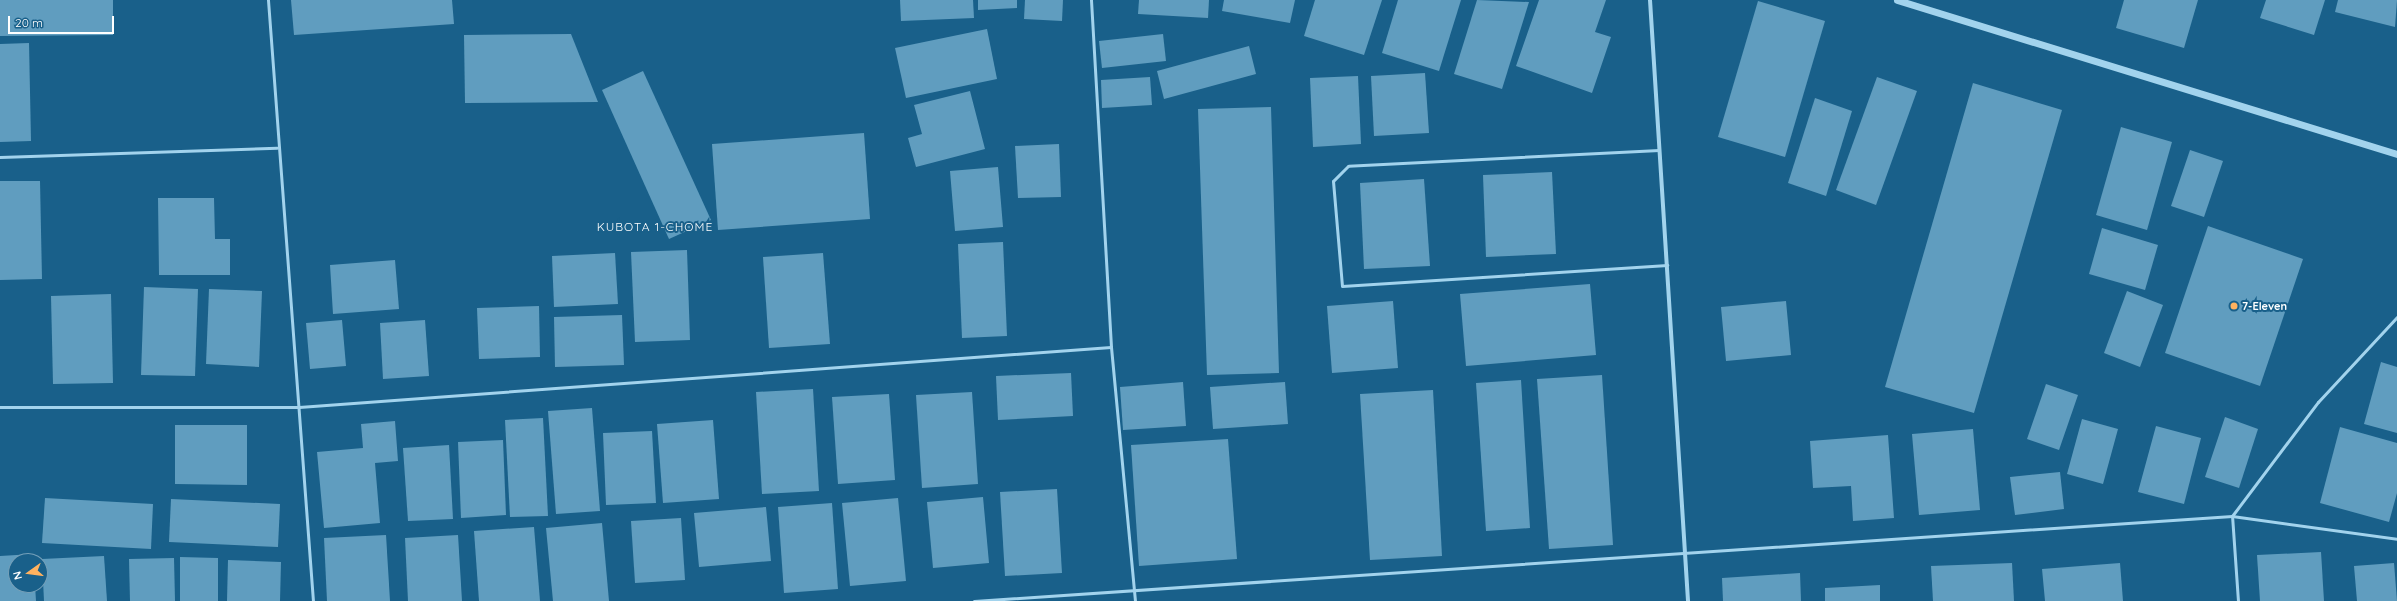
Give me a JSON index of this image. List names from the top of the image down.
{
  "districts": ["KUBOTA 1-CHOME"],
  "places": ["7-Eleven"],
  "scale_bar": "20 m",
  "north": "left"
}
